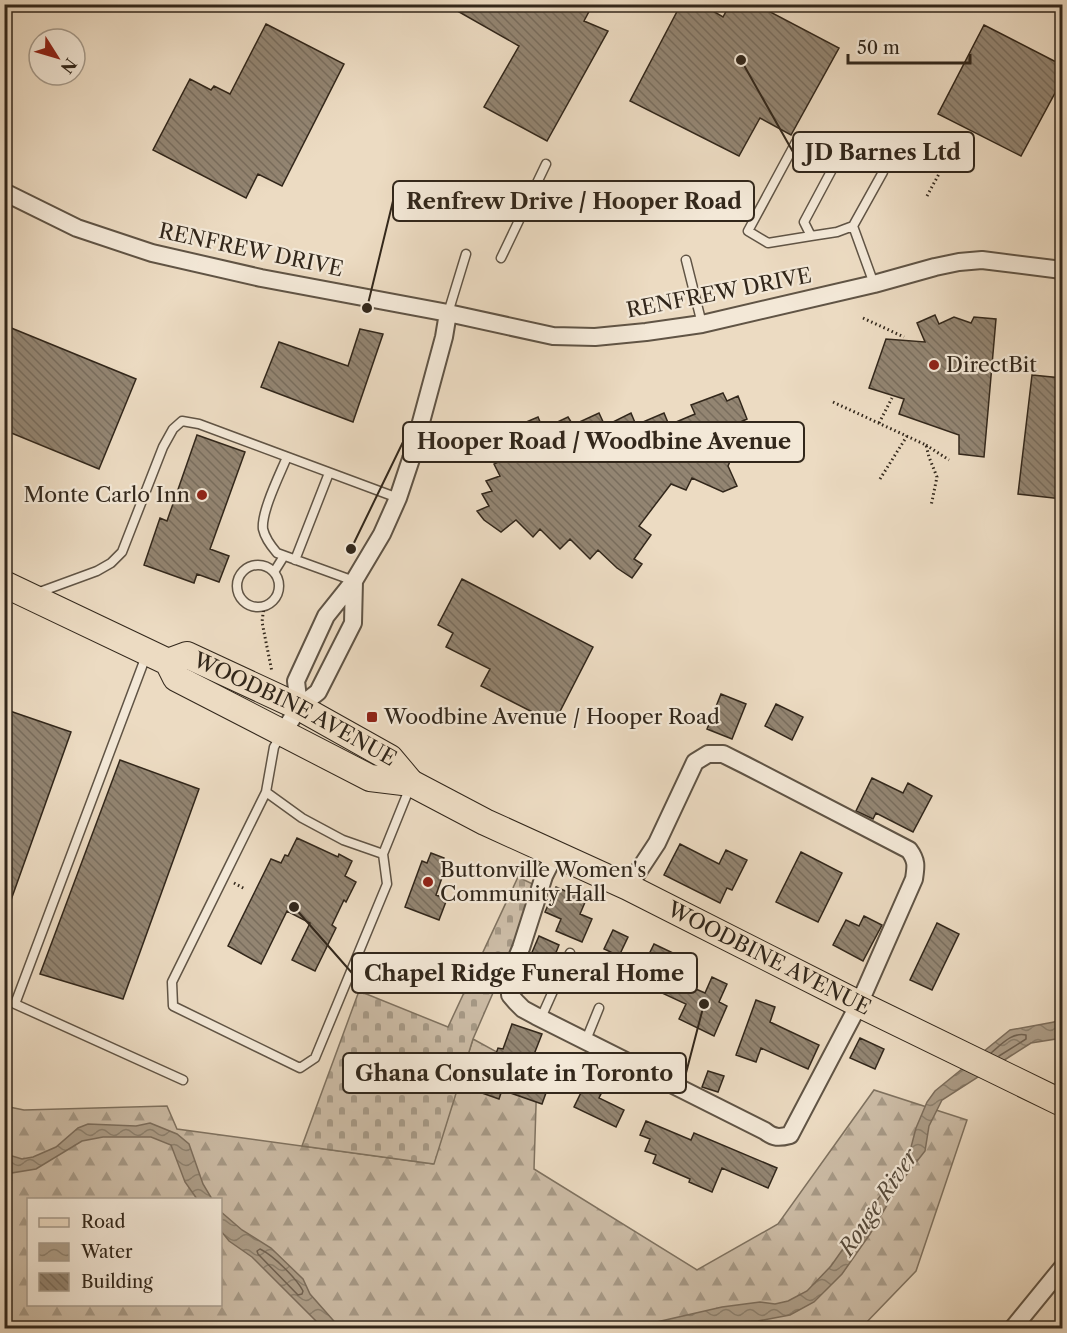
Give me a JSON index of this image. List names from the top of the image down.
{
  "streets": {
    "main road": ["WOODBINE AVENUE"],
    "street": ["RENFREW DRIVE"]
  },
  "water": ["Rouge River"],
  "places": {
    "other": [
      "JD Barnes Ltd",
      "Renfrew Drive / Hooper Road",
      "DirectBit",
      "Monte Carlo Inn",
      "Hooper Road / Woodbine Avenue",
      "Buttonville Women's Community Hall",
      "Chapel Ridge Funeral Home",
      "Ghana Consulate in Toronto"
    ],
    "transit": ["Woodbine Avenue / Hooper Road"]
  },
  "legend": ["Road", "Water", "Building"],
  "scale_bar": "50 m",
  "north": "bottom right"
}
